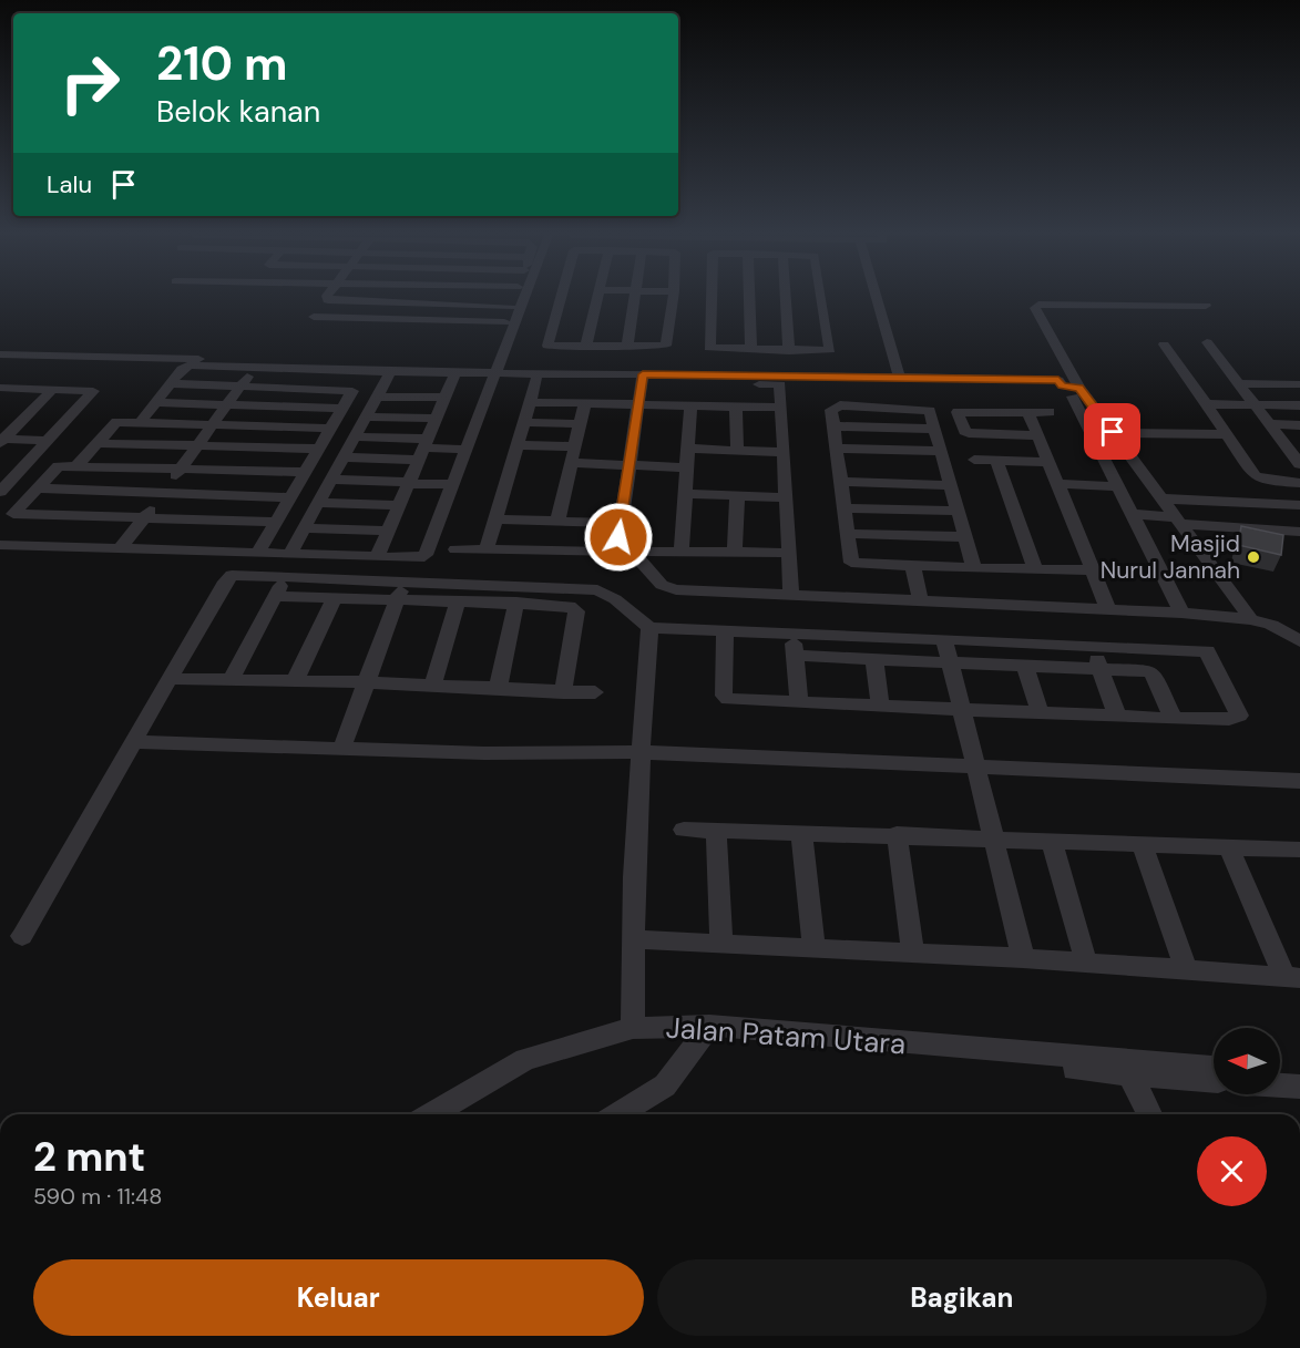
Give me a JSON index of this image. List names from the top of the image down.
{
  "streets": {
    "street": ["Jalan Patam Utara"]
  },
  "places": ["Masjid Nurul Jannah"],
  "north": "left",
  "page": {
    "turn": ["210 m", "Belok kanan"],
    "then": "Lalu",
    "heading": ["2 mnt", "590 m · 11:48"],
    "buttons": ["Keluar", "Bagikan"]
  }
}
